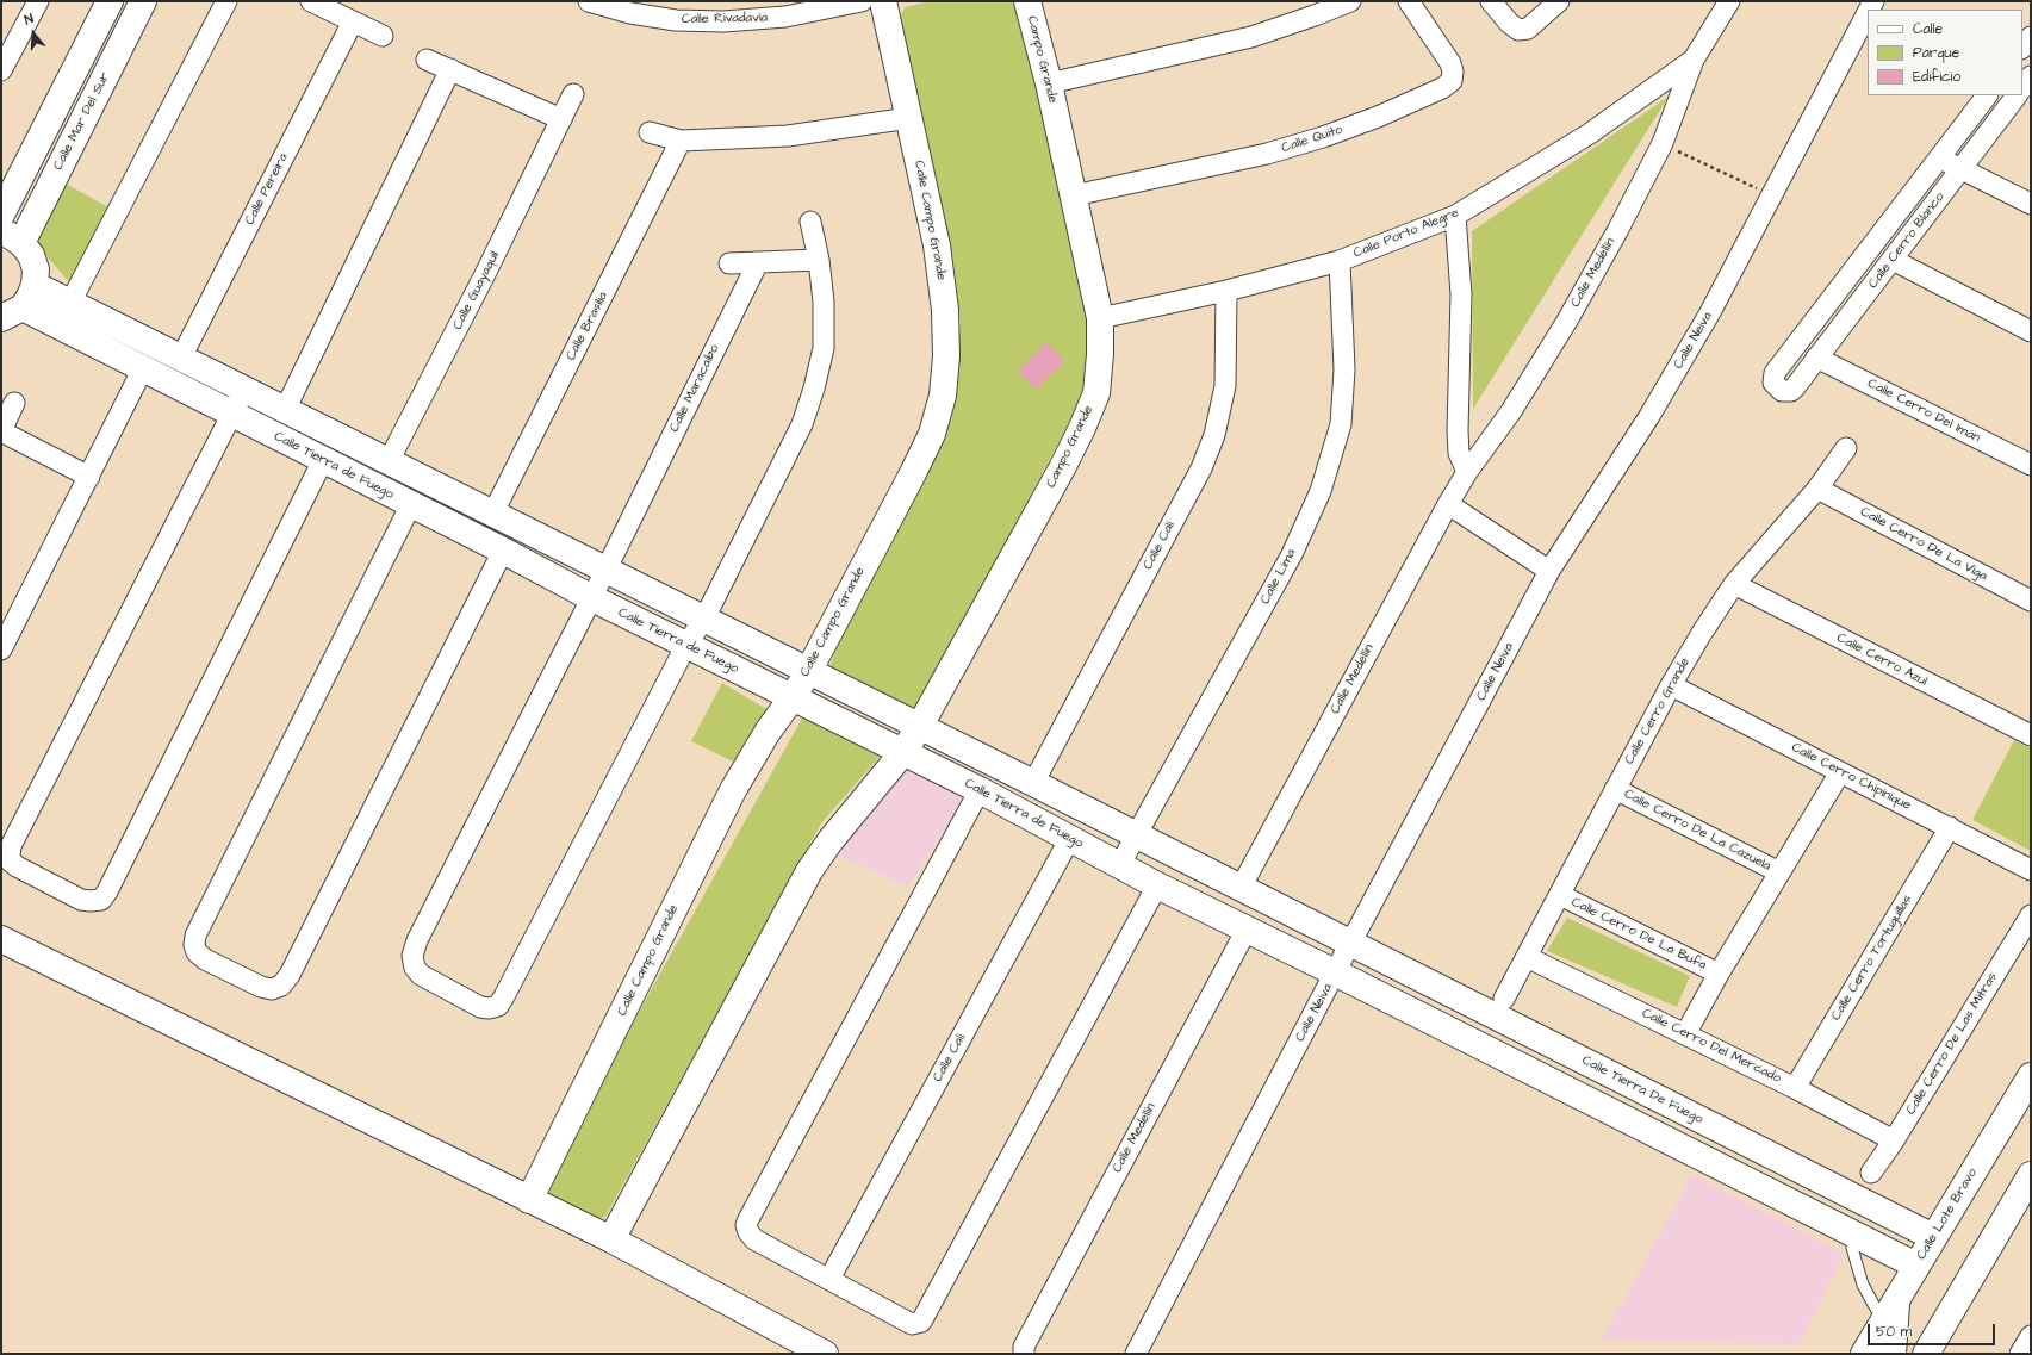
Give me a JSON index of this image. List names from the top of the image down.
{
  "streets": {
    "street": [
      "Calle Rivadavia",
      "Campo Grande",
      "Calle Mar Del Sur",
      "Calle Quito",
      "Calle Pereira",
      "Calle Campo Grande",
      "Calle Porto Alegre",
      "Calle Cerro Blanco",
      "Calle Medellín",
      "Calle Guayaquil",
      "Calle Brasilia",
      "Calle Neiva",
      "Calle Maracaibo",
      "Calle Cerro Del Imán",
      "Calle Tierra de Fuego",
      "Calle Cerro De La Viga",
      "Calle Cali",
      "Calle Lima",
      "Calle Cerro Azul",
      "Calle Cerro Grande",
      "Calle Cerro Chipinique",
      "Calle Cerro De La Cazuela",
      "Calle Cerro De La Bufa",
      "Calle Cerro Tortuguillas",
      "Calle Cerro De Las Mitras",
      "Calle Cerro Del Mercado",
      "Calle Tierra De Fuego",
      "Calle Lote Bravo"
    ]
  },
  "crossings": [
    ["Campo Grande", "Calle Quito"],
    ["Campo Grande", "Calle Porto Alegre"],
    ["Calle Campo Grande", "Calle Tierra de Fuego"],
    ["Calle Porto Alegre", "Calle Medellín"],
    ["Calle Porto Alegre", "Calle Cali"],
    ["Calle Porto Alegre", "Calle Lima"],
    ["Calle Cerro Blanco", "Calle Cerro Del Imán"],
    ["Calle Medellín", "Calle Tierra de Fuego"],
    ["Calle Neiva", "Calle Tierra de Fuego"],
    ["Calle Neiva", "Calle Tierra De Fuego"],
    ["Calle Maracaibo", "Calle Tierra de Fuego"],
    ["Calle Tierra de Fuego", "Calle Cali"],
    ["Calle Tierra de Fuego", "Calle Lima"],
    ["Calle Cerro De La Viga", "Calle Cerro Grande"],
    ["Calle Cerro Azul", "Calle Cerro Grande"],
    ["Calle Cerro Grande", "Calle Cerro Chipinique"],
    ["Calle Cerro Grande", "Calle Cerro De La Cazuela"],
    ["Calle Cerro Grande", "Calle Cerro De La Bufa"],
    ["Calle Cerro Grande", "Calle Cerro Del Mercado"],
    ["Calle Cerro Chipinique", "Calle Cerro Tortuguillas"],
    ["Calle Cerro Tortuguillas", "Calle Cerro Del Mercado"],
    ["Calle Cerro De Las Mitras", "Calle Cerro Del Mercado"],
    ["Calle Tierra De Fuego", "Calle Lote Bravo"]
  ],
  "legend": ["Calle", "Parque", "Edificio"],
  "scale_bar": "50 m",
  "north": "top"
}
